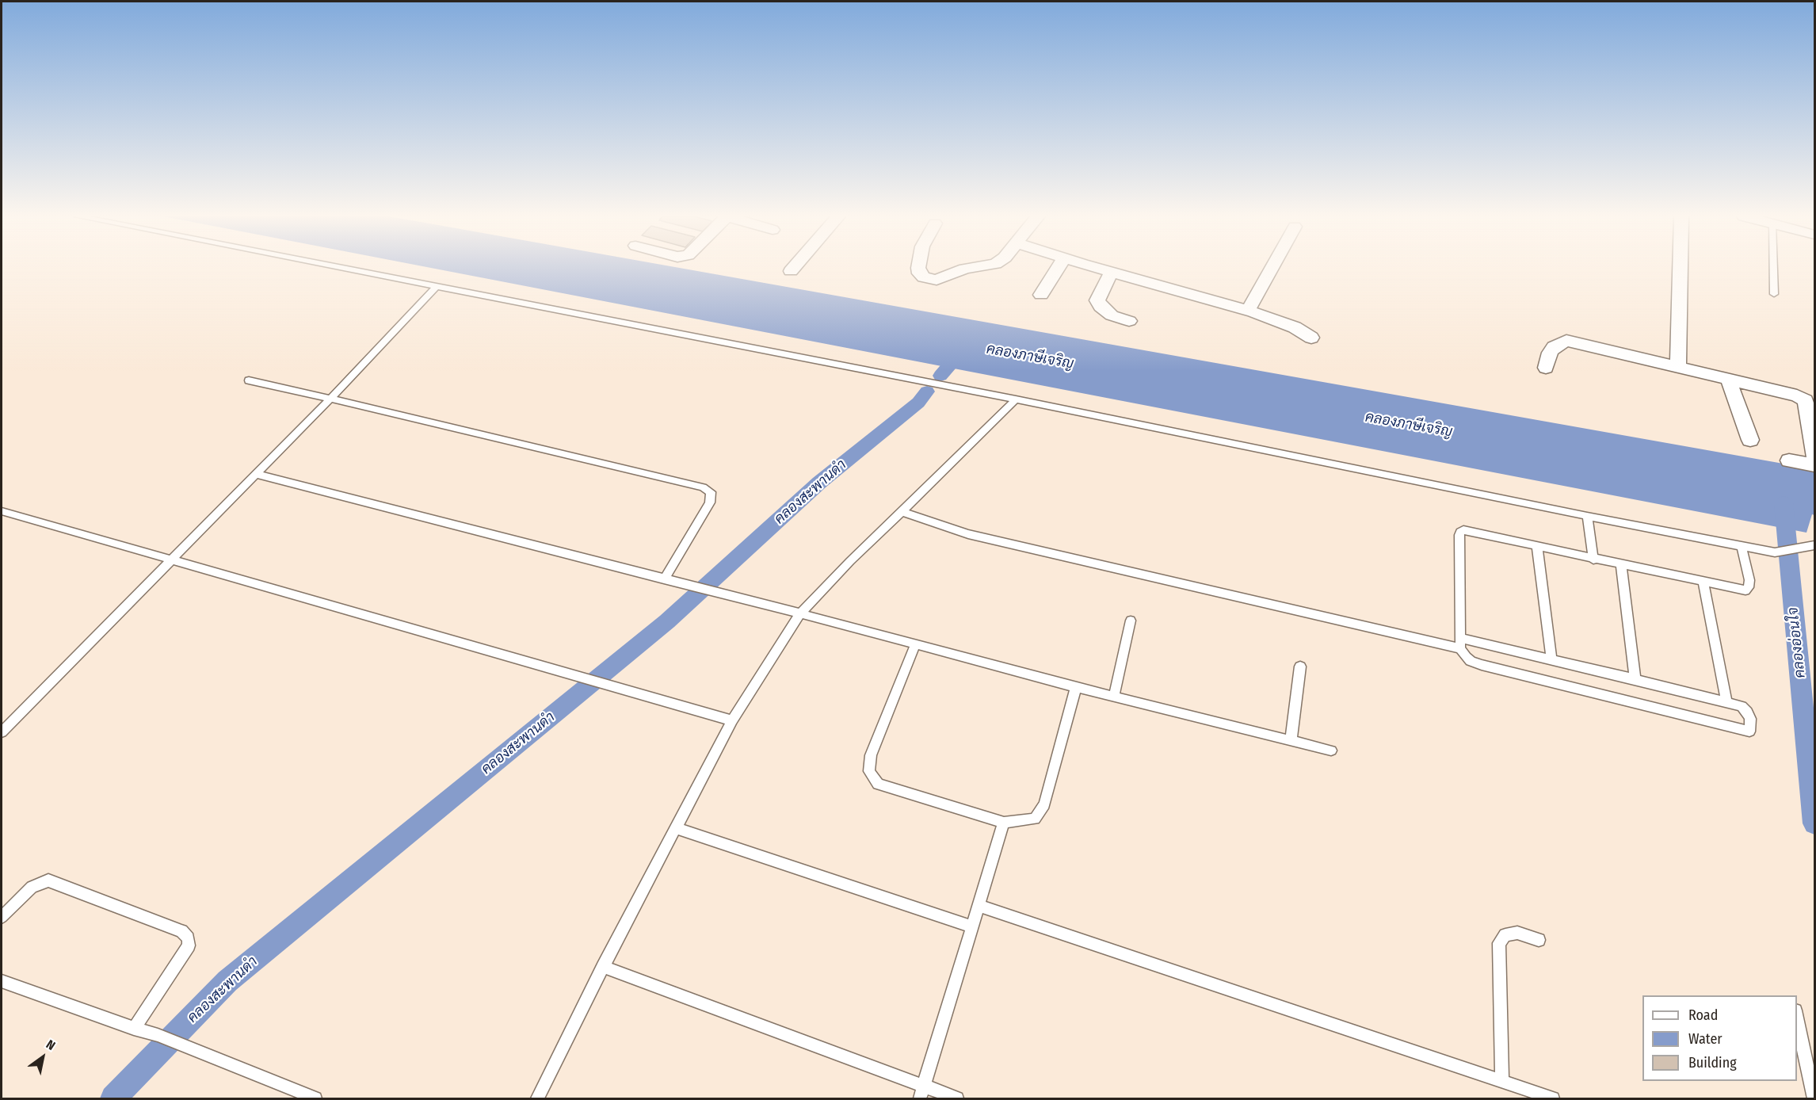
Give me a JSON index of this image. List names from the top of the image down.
{
  "water": ["คลองภาษีเจริญ", "คลองสะพานดำ", "คลองอ่อนใจ"],
  "legend": ["Road", "Water", "Building"],
  "north": "top right"
}
